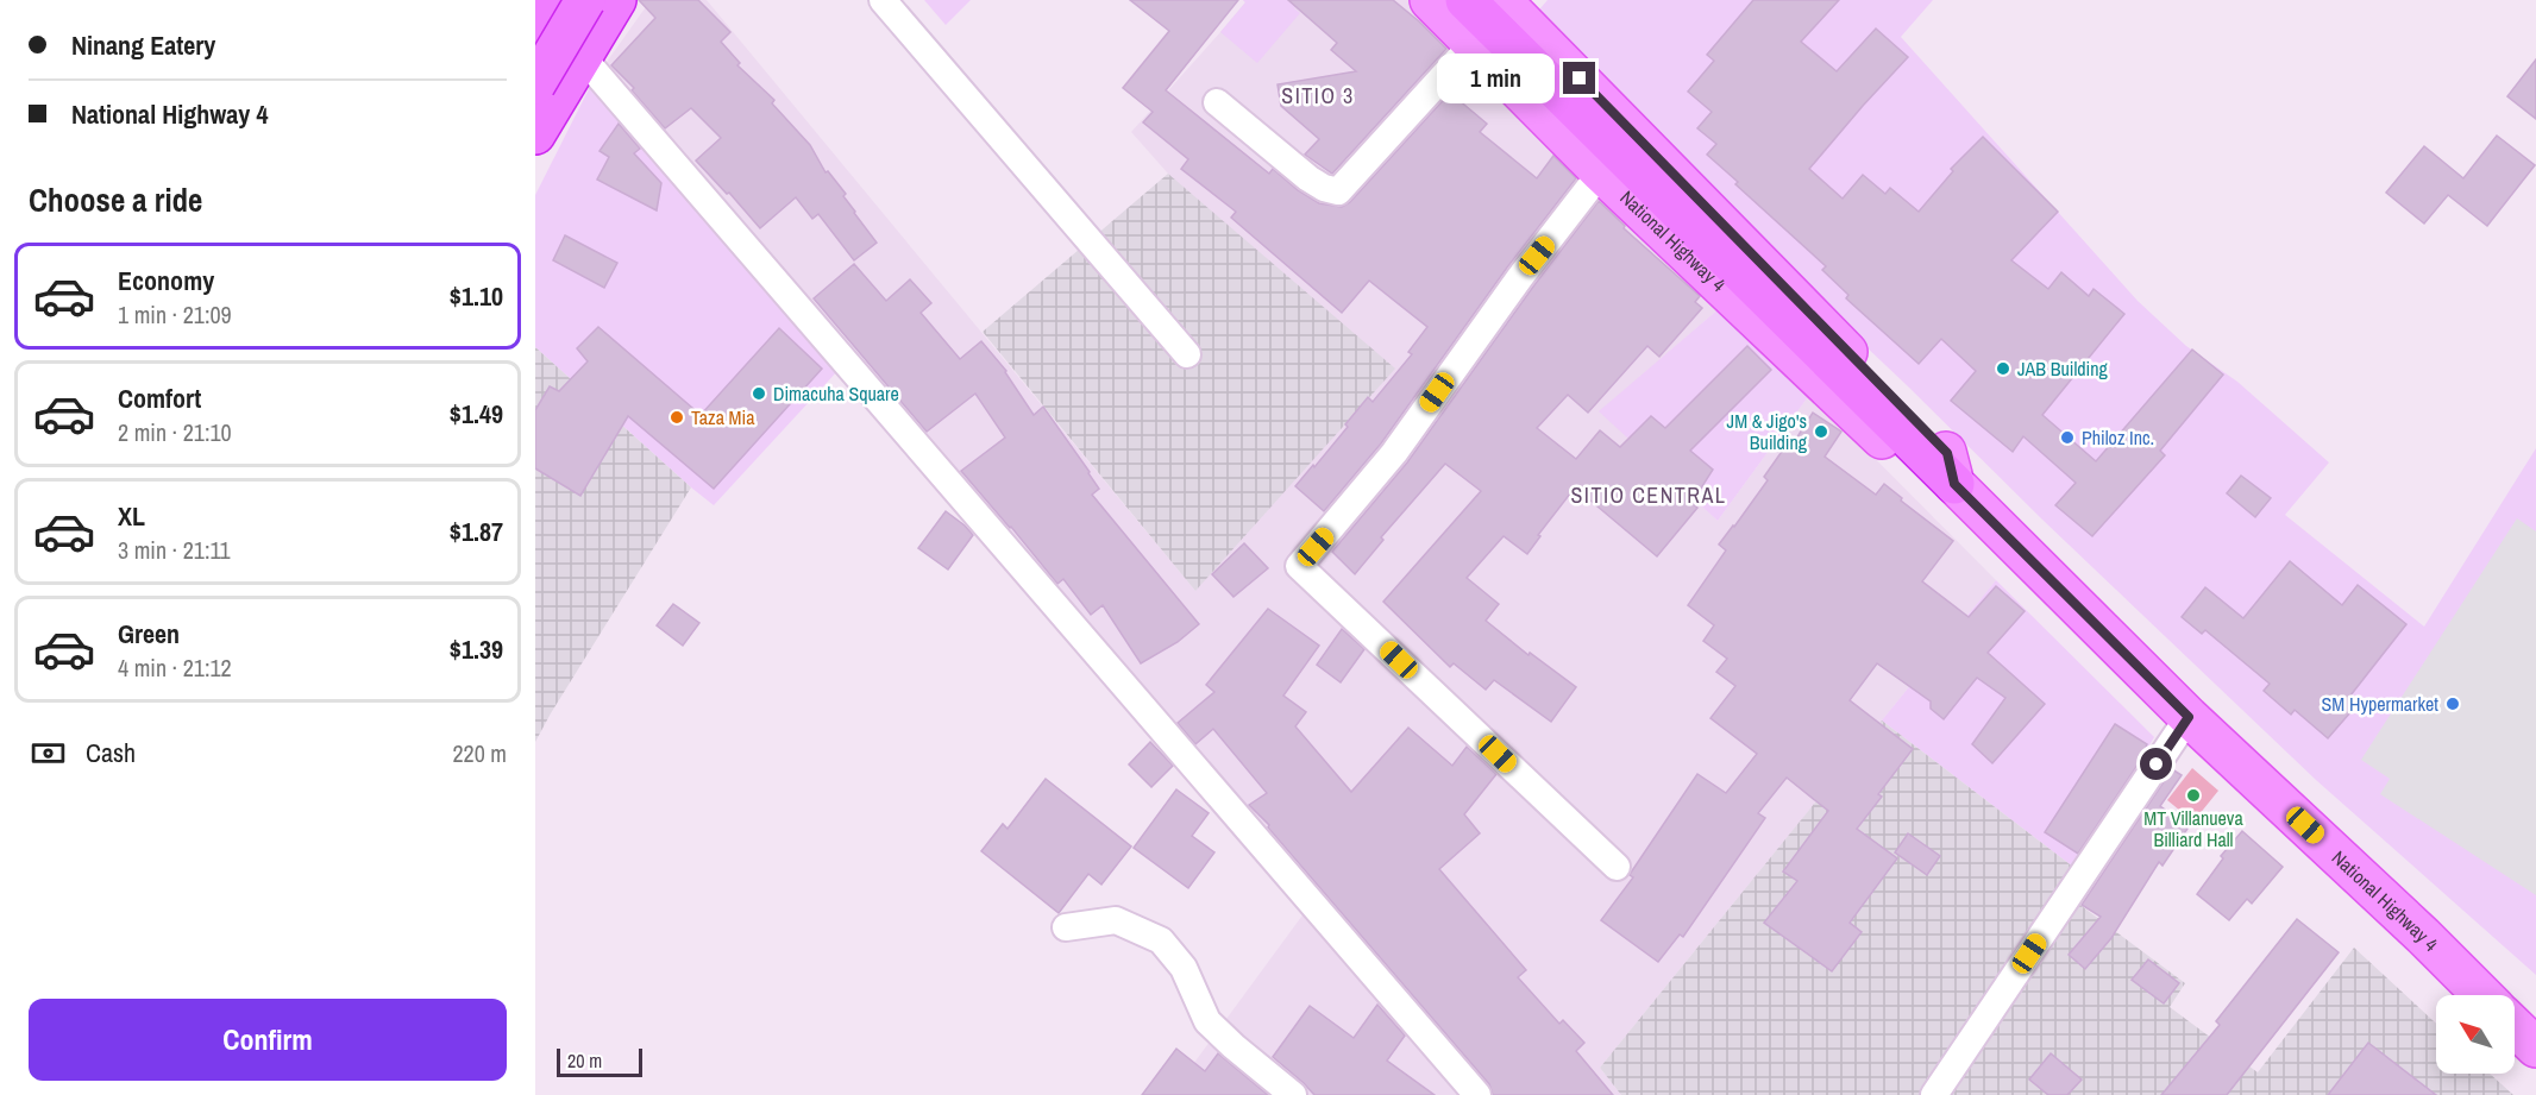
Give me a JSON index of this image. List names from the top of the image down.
{
  "streets": {
    "main road": ["National Highway 4"]
  },
  "districts": ["SITIO 3", "SITIO CENTRAL"],
  "places": [
    "JAB Building",
    "Dimacuha Square",
    "Taza Mia",
    "JM & Jigo's Building",
    "Philoz Inc.",
    "SM Hypermarket",
    "MT Villanueva Billiard Hall"
  ],
  "scale_bar": "20 m",
  "north": "top left",
  "page": {
    "banner": ["Ninang Eatery", "National Highway 4"],
    "bubble": "1 min",
    "heading": "Choose a ride",
    "list": [
      {
        "name": "Economy",
        "note": "1 min · 21:09",
        "value": "$1.10"
      },
      {
        "name": "Comfort",
        "note": "2 min · 21:10",
        "value": "$1.49"
      },
      {
        "name": "XL",
        "note": "3 min · 21:11",
        "value": "$1.87"
      },
      {
        "name": "Green",
        "note": "4 min · 21:12",
        "value": "$1.39"
      }
    ],
    "pay": ["Cash", "220 m"],
    "buttons": "Confirm",
    "scale": "20 m"
  }
}
